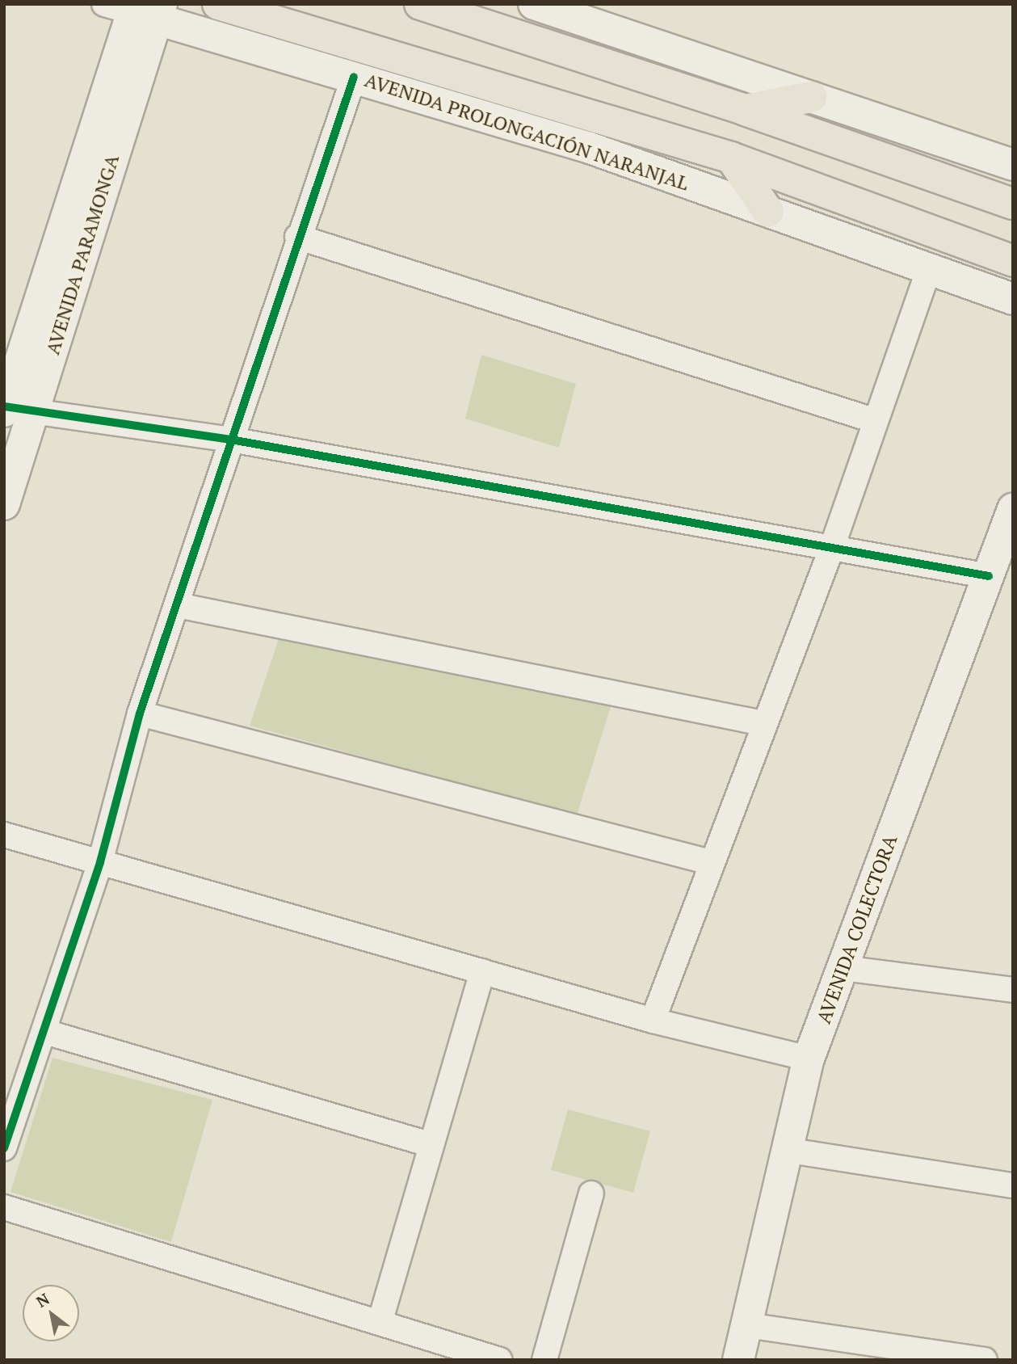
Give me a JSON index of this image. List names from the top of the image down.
{
  "streets": {
    "main road": ["AVENIDA PROLONGACIÓN NARANJAL"],
    "street": ["AVENIDA PARAMONGA", "AVENIDA COLECTORA"]
  },
  "crossings": [
    ["AVENIDA PROLONGACIÓN NARANJAL", "AVENIDA PARAMONGA"]
  ],
  "north": "top left"
}
